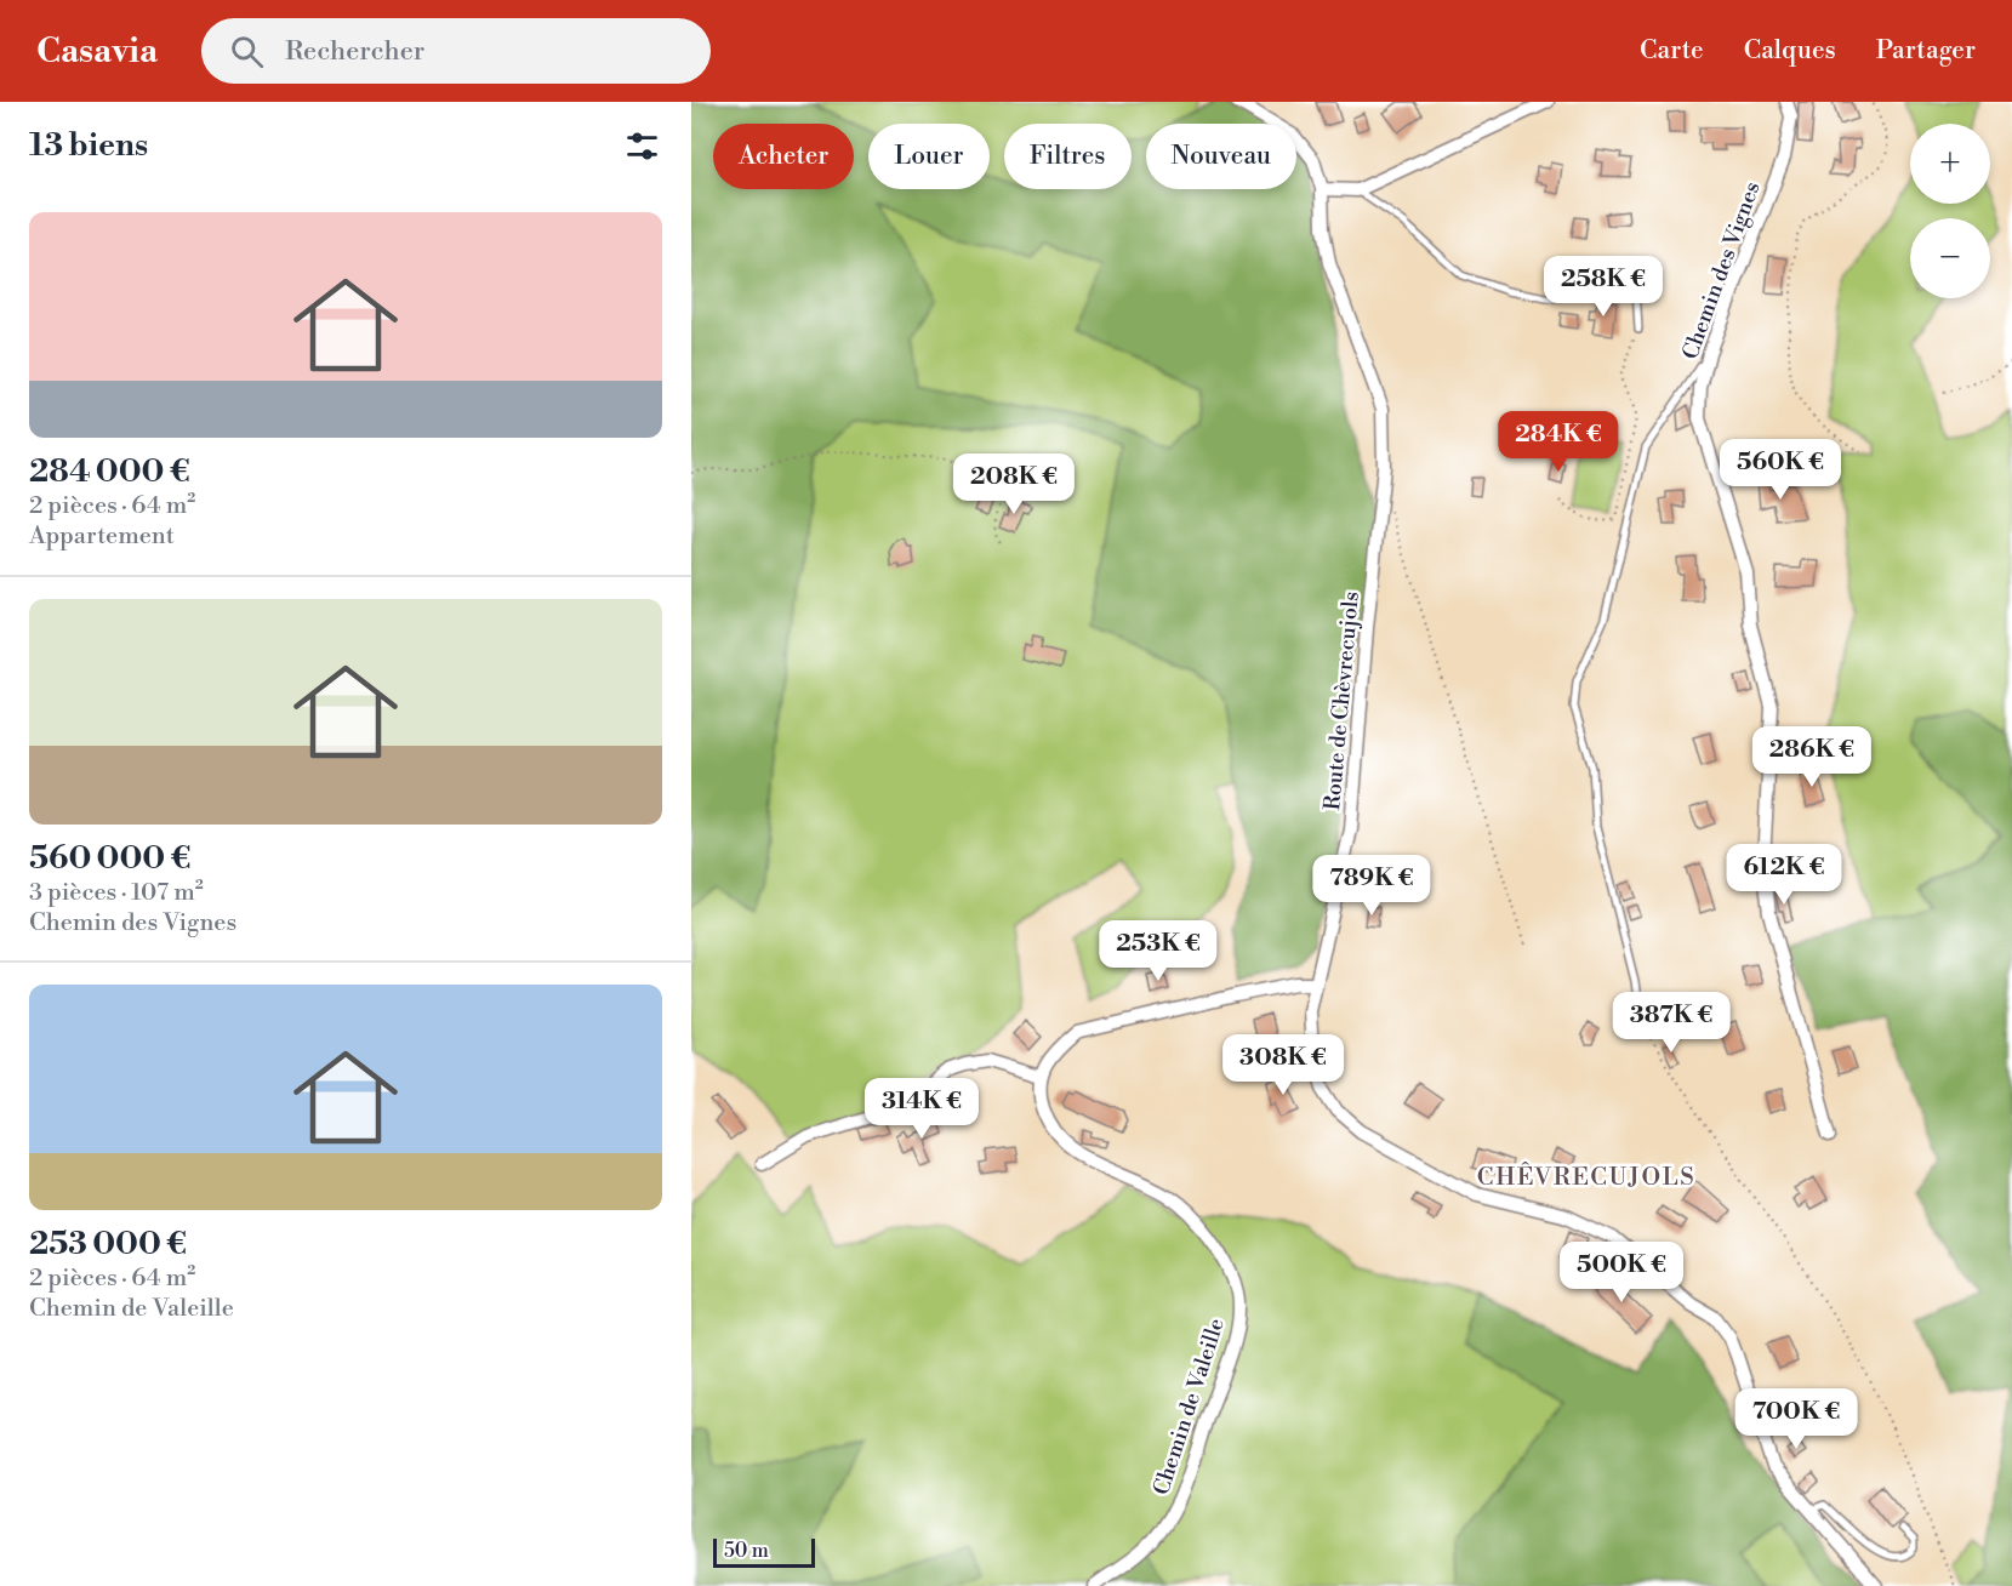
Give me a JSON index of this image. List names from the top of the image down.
{
  "streets": {
    "street": ["Chemin des Vignes", "Route de Chèvrecujols", "Chemin de Valeille"]
  },
  "districts": ["CHÊVRECUJOLS"],
  "scale_bar": "50 m",
  "page": {
    "header": "Casavia",
    "search": "Rechercher",
    "nav": ["Carte", "Calques", "Partager"],
    "heading": "13 biens",
    "map_buttons": ["+", "−"],
    "chip": [
      "Acheter",
      "Louer",
      "Filtres",
      "Nouveau"
    ],
    "list": [
      {
        "name": "284 000 €",
        "note": "2 pièces · 64 m² · Appartement"
      },
      {
        "name": "560 000 €",
        "note": "3 pièces · 107 m² · Chemin des Vignes"
      },
      {
        "name": "253 000 €",
        "note": "2 pièces · 64 m² · Chemin de Valeille"
      }
    ],
    "price": [
      "258K €",
      "284K €",
      "560K €",
      "208K €",
      "286K €",
      "612K €",
      "789K €",
      "253K €",
      "387K €",
      "308K €",
      "314K €",
      "500K €",
      "700K €"
    ],
    "scale": "50 m"
  }
}
